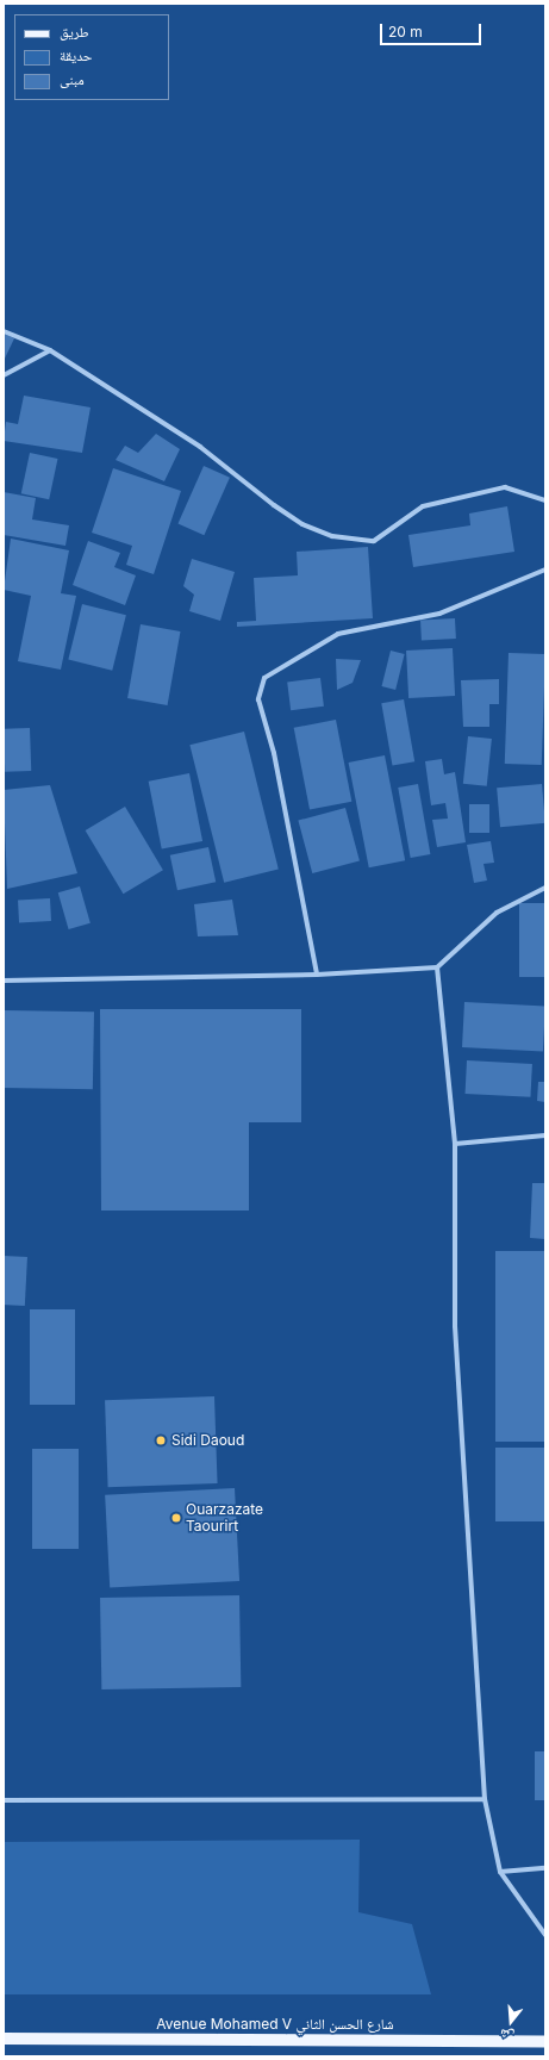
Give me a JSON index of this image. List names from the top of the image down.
{
  "streets": {
    "main road": ["Avenue Mohamed V شارع الحسن الثاني"]
  },
  "places": ["Sidi Daoud", "Ouarzazate Taourirt"],
  "legend": ["طريق", "حديقة", "مبنى"],
  "scale_bar": "20 m",
  "north": "bottom"
}
